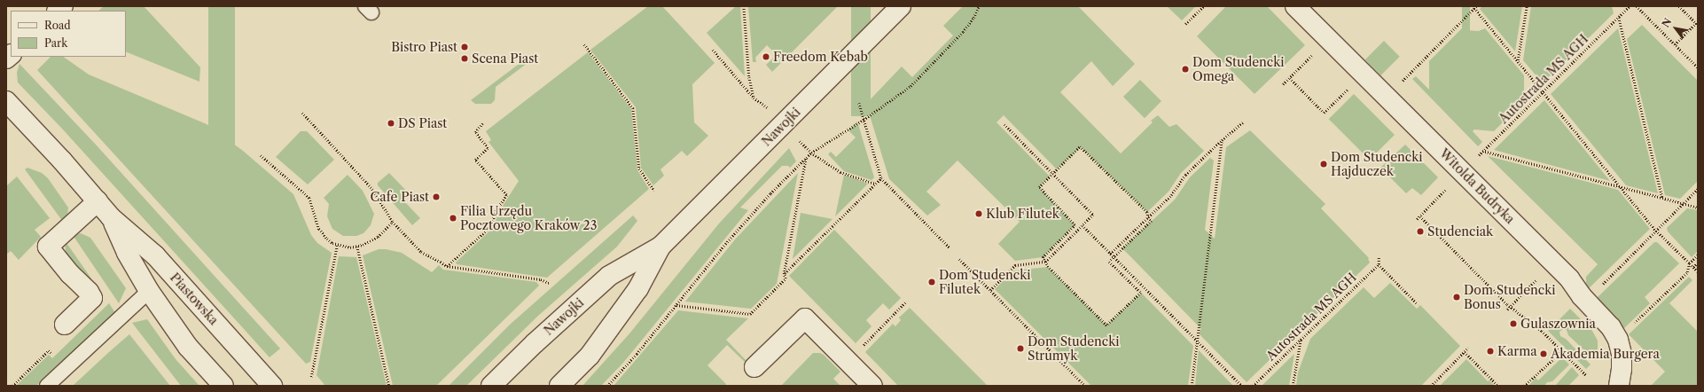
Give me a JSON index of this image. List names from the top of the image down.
{
  "streets": {
    "street": ["Nawojki", "Witolda Budryka", "Piastowska"],
    "path": ["Autostrada MS AGH"]
  },
  "places": [
    "Bistro Piast",
    "Freedom Kebab",
    "Scena Piast",
    "Dom Studencki Omega",
    "DS Piast",
    "Dom Studencki Hajduczek",
    "Cafe Piast",
    "Klub Filutek",
    "Filia Urzędu Pocztowego Kraków 23",
    "Studenciak",
    "Dom Studencki Filutek",
    "Dom Studencki Bonus",
    "Gulaszownia",
    "Dom Studencki Strumyk",
    "Karma",
    "Akademia Burgera"
  ],
  "legend": ["Road", "Park"],
  "north": "top left"
}
